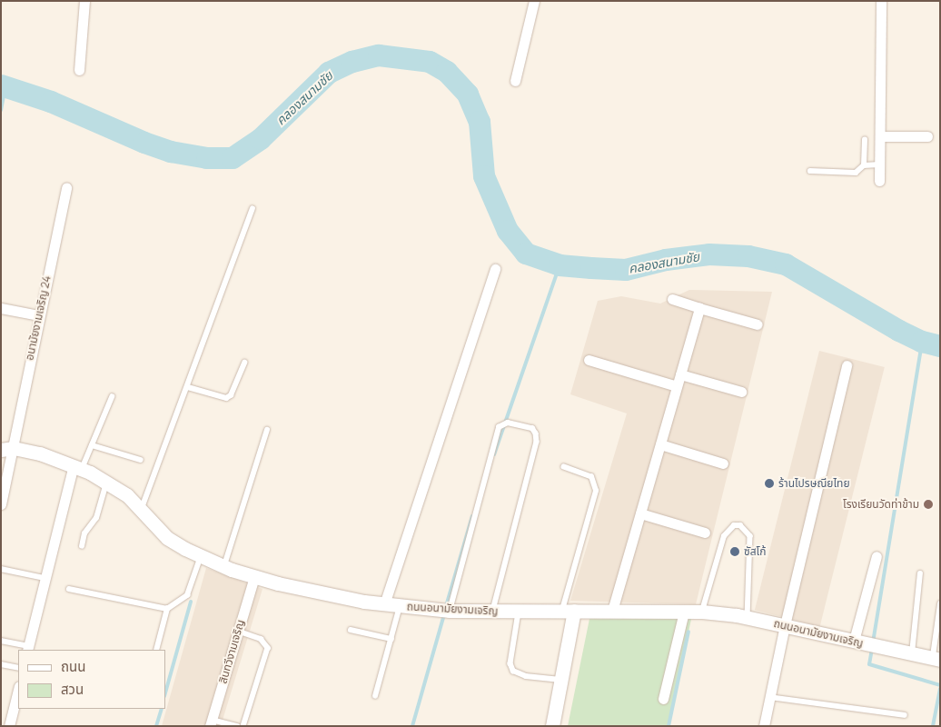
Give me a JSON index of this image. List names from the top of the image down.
{
  "streets": {
    "street": ["อนามัยงามเจริญ 24", "ถนนอนามัยงามเจริญ", "สินทวีงามเจริญ"]
  },
  "crossings": [
    ["อนามัยงามเจริญ 24", "ถนนอนามัยงามเจริญ"],
    ["ถนนอนามัยงามเจริญ", "สินทวีงามเจริญ"]
  ],
  "water": ["คลองสนามชัย"],
  "places": ["ร้านไปรษณียไทย", "โรงเรียนวัดท่าข้าม", "ซัสโก้"],
  "legend": ["ถนน", "สวน"]
}
